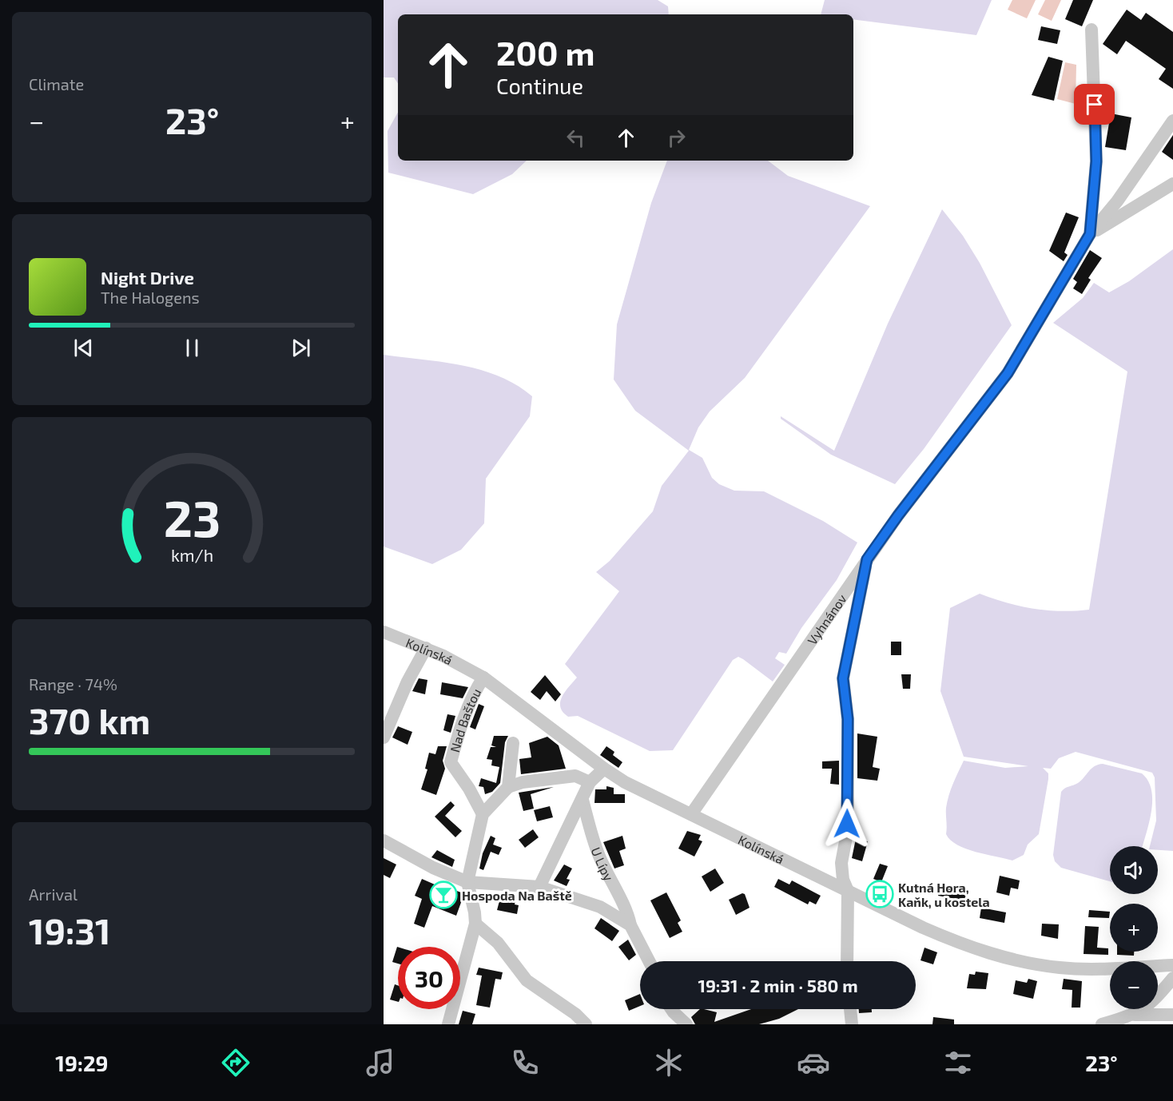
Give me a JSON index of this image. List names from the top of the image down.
{
  "streets": {
    "street": [
      "Vyhnánov",
      "Kolínská",
      "Nad Baštou",
      "U Lípy"
    ]
  },
  "crossings": [
    ["Vyhnánov", "Kolínská"],
    ["Kolínská", "Nad Baštou"]
  ],
  "places": {
    "bus stop": ["Kutná Hora, Kaňk, u kostela"],
    "bar": ["Hospoda Na Baště"]
  },
  "page": {
    "tile": [
      "Climate",
      ["Range · 74%", "370 km"],
      ["Arrival", "19:31"]
    ],
    "turn": ["200 m", "Continue"],
    "heat": ["−", "23°", "+"],
    "song": ["Night Drive", "The Halogens"],
    "map_buttons": ["+", "−"],
    "limit": "30",
    "trip": "19:31 · 2 min · 580 m",
    "tabs": ["19:29", "23°"],
    "gauge": ["23", "km/h"]
  }
}
